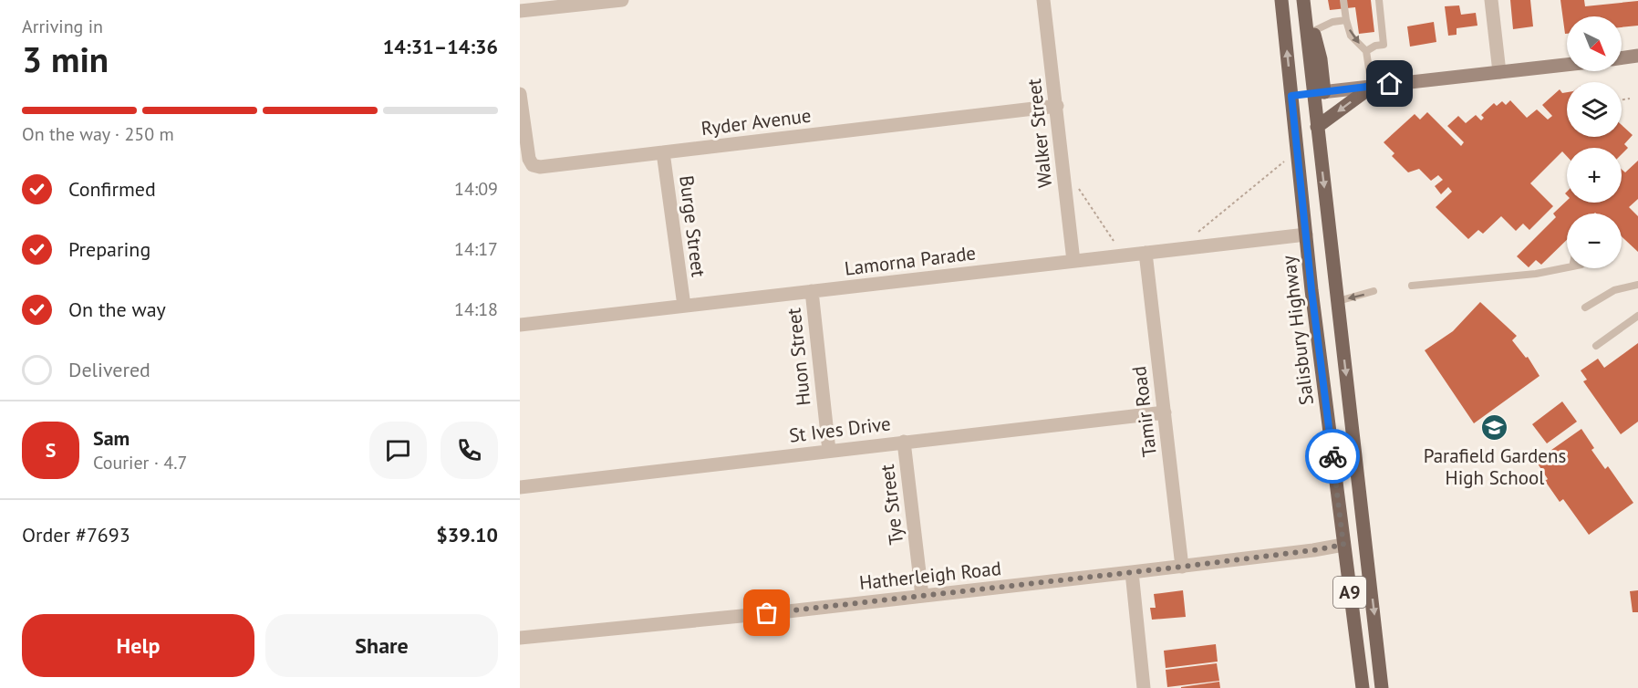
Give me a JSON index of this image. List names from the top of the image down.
{
  "streets": {
    "main road": ["Salisbury Highway", "A9"],
    "street": [
      "Ryder Avenue",
      "Walker Street",
      "Burge Street",
      "Lamorna Parade",
      "Huon Street",
      "Tamir Road",
      "St Ives Drive",
      "Tye Street",
      "Hatherleigh Road"
    ]
  },
  "crossings": [
    ["Ryder Avenue", "Walker Street"],
    ["Ryder Avenue", "Burge Street"],
    ["Walker Street", "Lamorna Parade"],
    ["Burge Street", "Lamorna Parade"],
    ["Lamorna Parade", "Salisbury Highway"],
    ["Lamorna Parade", "Huon Street"],
    ["Lamorna Parade", "Tamir Road"],
    ["Salisbury Highway", "Hatherleigh Road"],
    ["Huon Street", "St Ives Drive"],
    ["Tamir Road", "St Ives Drive"],
    ["Tamir Road", "Hatherleigh Road"],
    ["St Ives Drive", "Tye Street"],
    ["Tye Street", "Hatherleigh Road"]
  ],
  "places": {
    "school or university": ["Parafield Gardens High School"]
  },
  "north": "bottom right",
  "page": {
    "heading": ["3 min", "Arriving in", "14:31–14:36"],
    "panel": [
      "Sam",
      "Courier · 4.7",
      "Order #7693",
      "$39.10"
    ],
    "map_buttons": ["+", "−"],
    "bar": "On the way · 250 m",
    "list": [
      ["Confirmed", "14:09"],
      ["Preparing", "14:17"],
      ["On the way", "14:18"],
      "Delivered"
    ],
    "round": "S",
    "buttons": ["Help", "Share"]
  }
}
